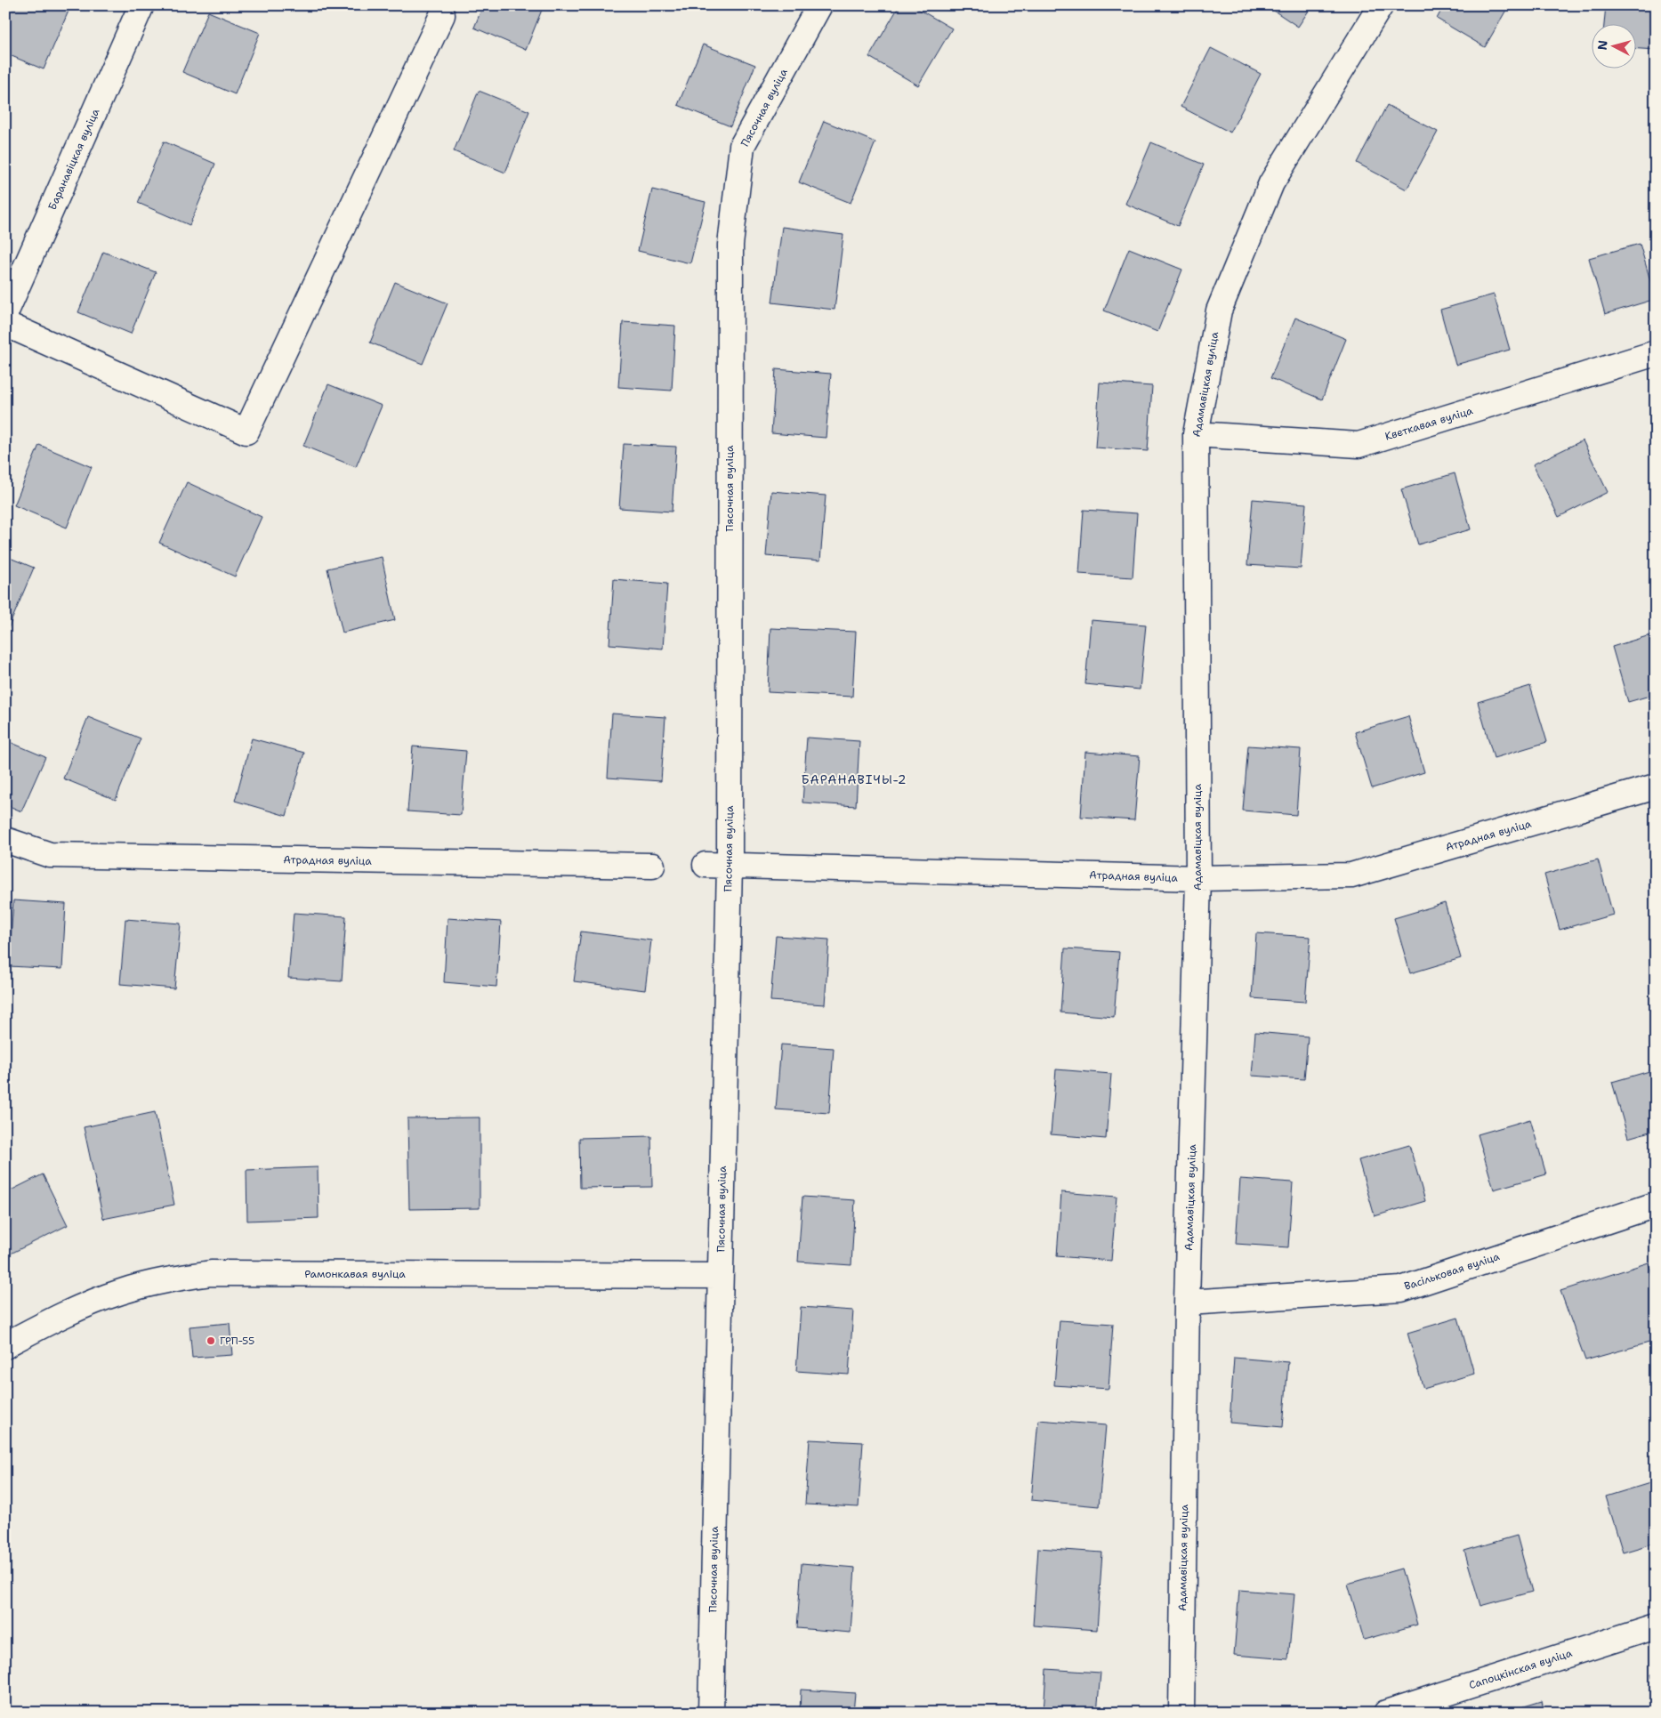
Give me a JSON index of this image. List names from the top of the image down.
{
  "streets": {
    "street": [
      "Пясочная вуліца",
      "Баранавіцкая вуліца",
      "Адамавіцкая вуліца",
      "Кветкавая вуліца",
      "Атрадная вуліца",
      "Васільковая вуліца",
      "Рамонкавая вуліца",
      "Сапоцкінская вуліца"
    ]
  },
  "crossings": [
    ["Пясочная вуліца", "Атрадная вуліца"],
    ["Пясочная вуліца", "Рамонкавая вуліца"],
    ["Адамавіцкая вуліца", "Кветкавая вуліца"],
    ["Адамавіцкая вуліца", "Атрадная вуліца"],
    ["Адамавіцкая вуліца", "Васільковая вуліца"]
  ],
  "districts": ["БАРАНАВІЧЫ-2"],
  "places": ["ГРП-55"],
  "north": "left"
}
